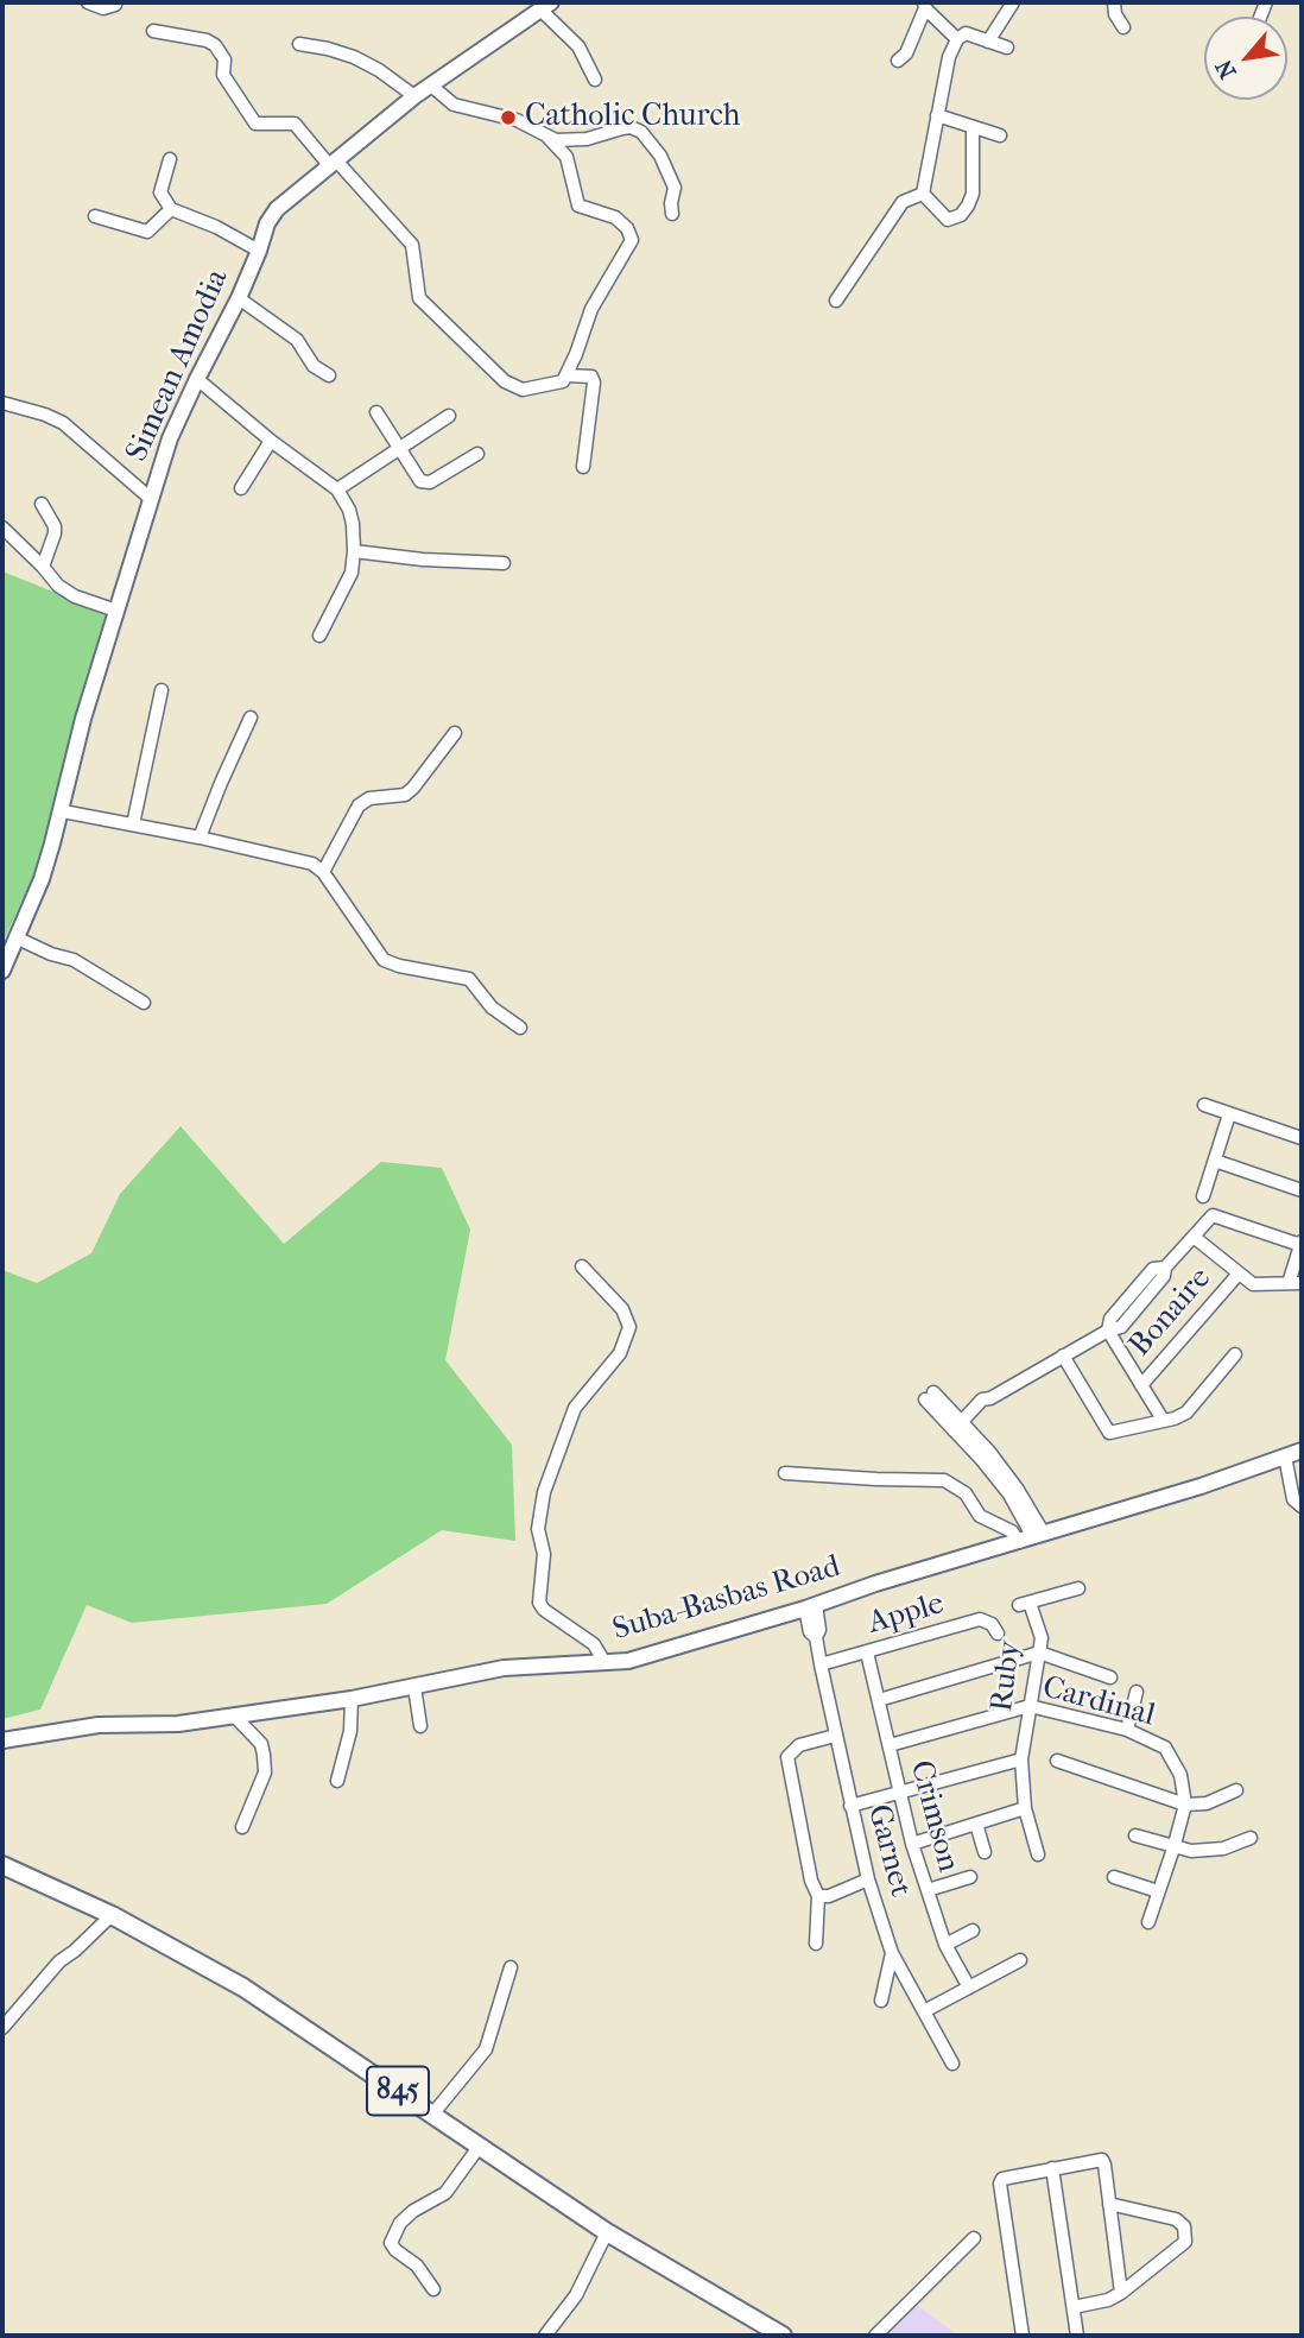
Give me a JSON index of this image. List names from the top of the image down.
{
  "streets": {
    "main road": ["845"],
    "street": [
      "Simean Amodia",
      "Bonaire",
      "Suba-Basbas Road",
      "Apple",
      "Ruby",
      "Cardinal",
      "Crimson",
      "Garnet"
    ]
  },
  "crossings": [
    ["Suba-Basbas Road", "Garnet"],
    ["Apple", "Crimson"],
    ["Apple", "Garnet"],
    ["Ruby", "Cardinal"],
    ["Cardinal", "Crimson"]
  ],
  "places": ["Catholic Church"],
  "north": "bottom left"
}
